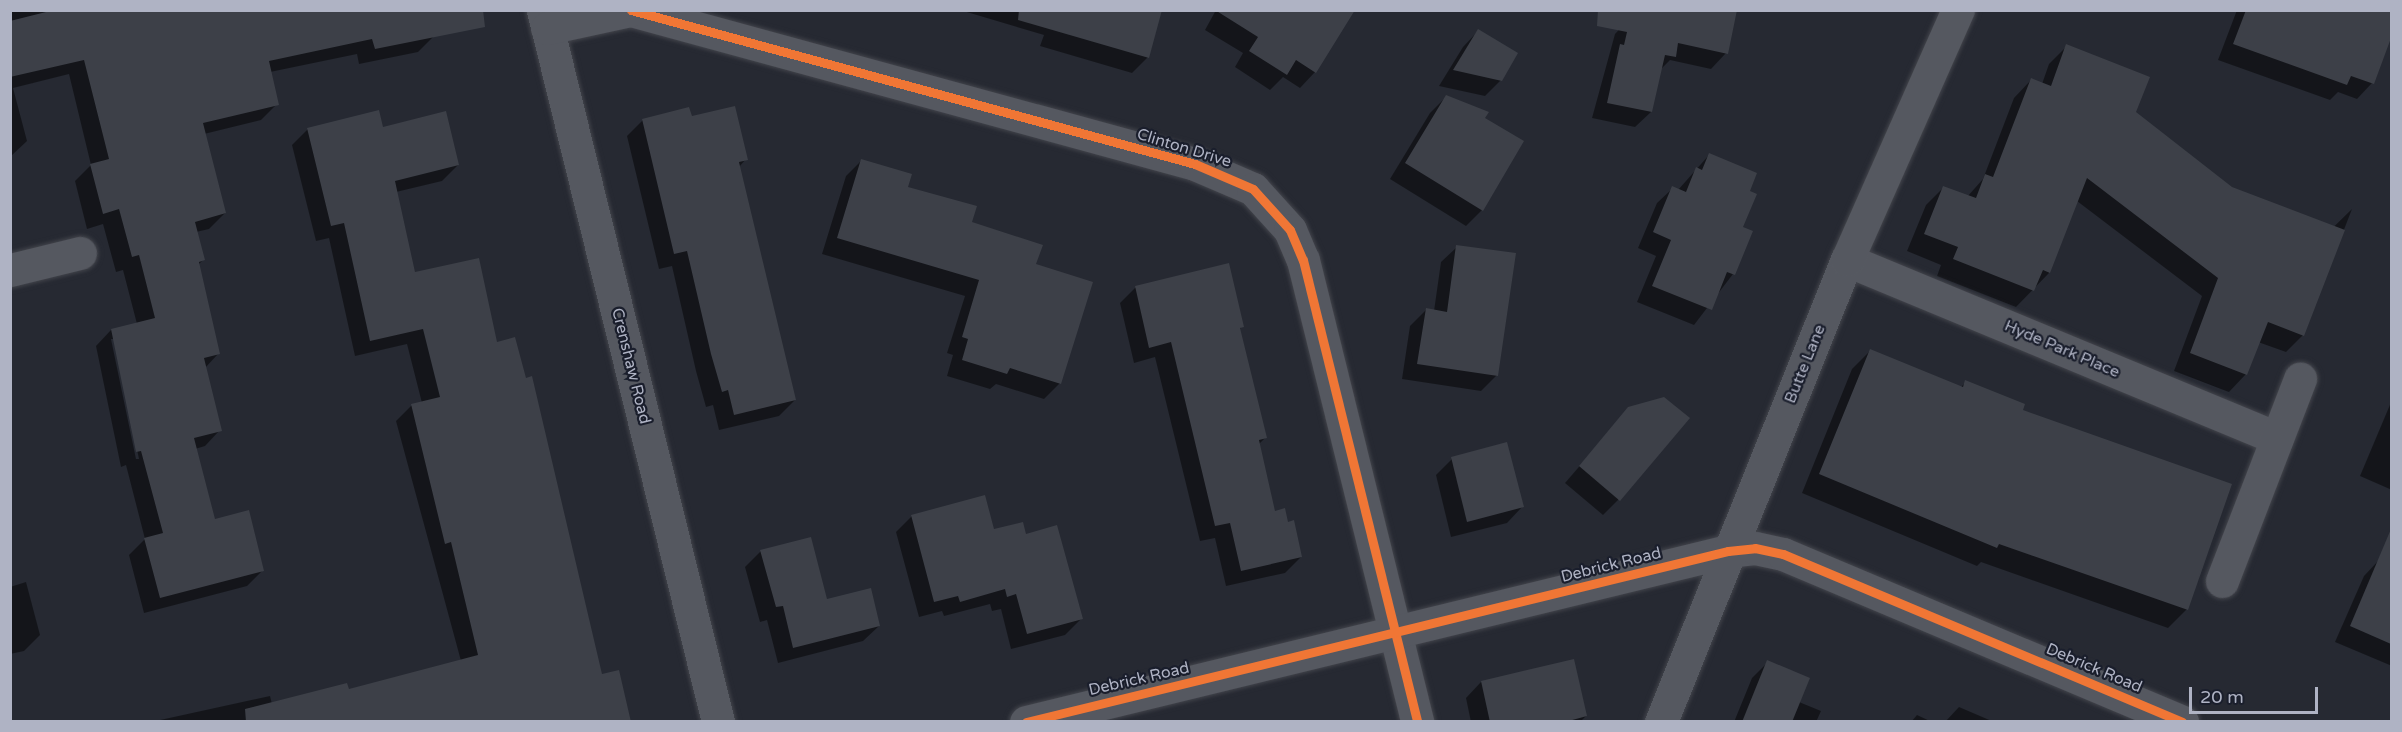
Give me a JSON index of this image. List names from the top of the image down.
{
  "streets": {
    "street": [
      "Clinton Drive",
      "Hyde Park Place",
      "Butte Lane",
      "Crenshaw Road",
      "Debrick Road"
    ]
  },
  "crossings": [
    ["Clinton Drive", "Crenshaw Road"],
    ["Clinton Drive", "Debrick Road"],
    ["Hyde Park Place", "Butte Lane"],
    ["Butte Lane", "Debrick Road"]
  ],
  "scale_bar": "20 m"
}
